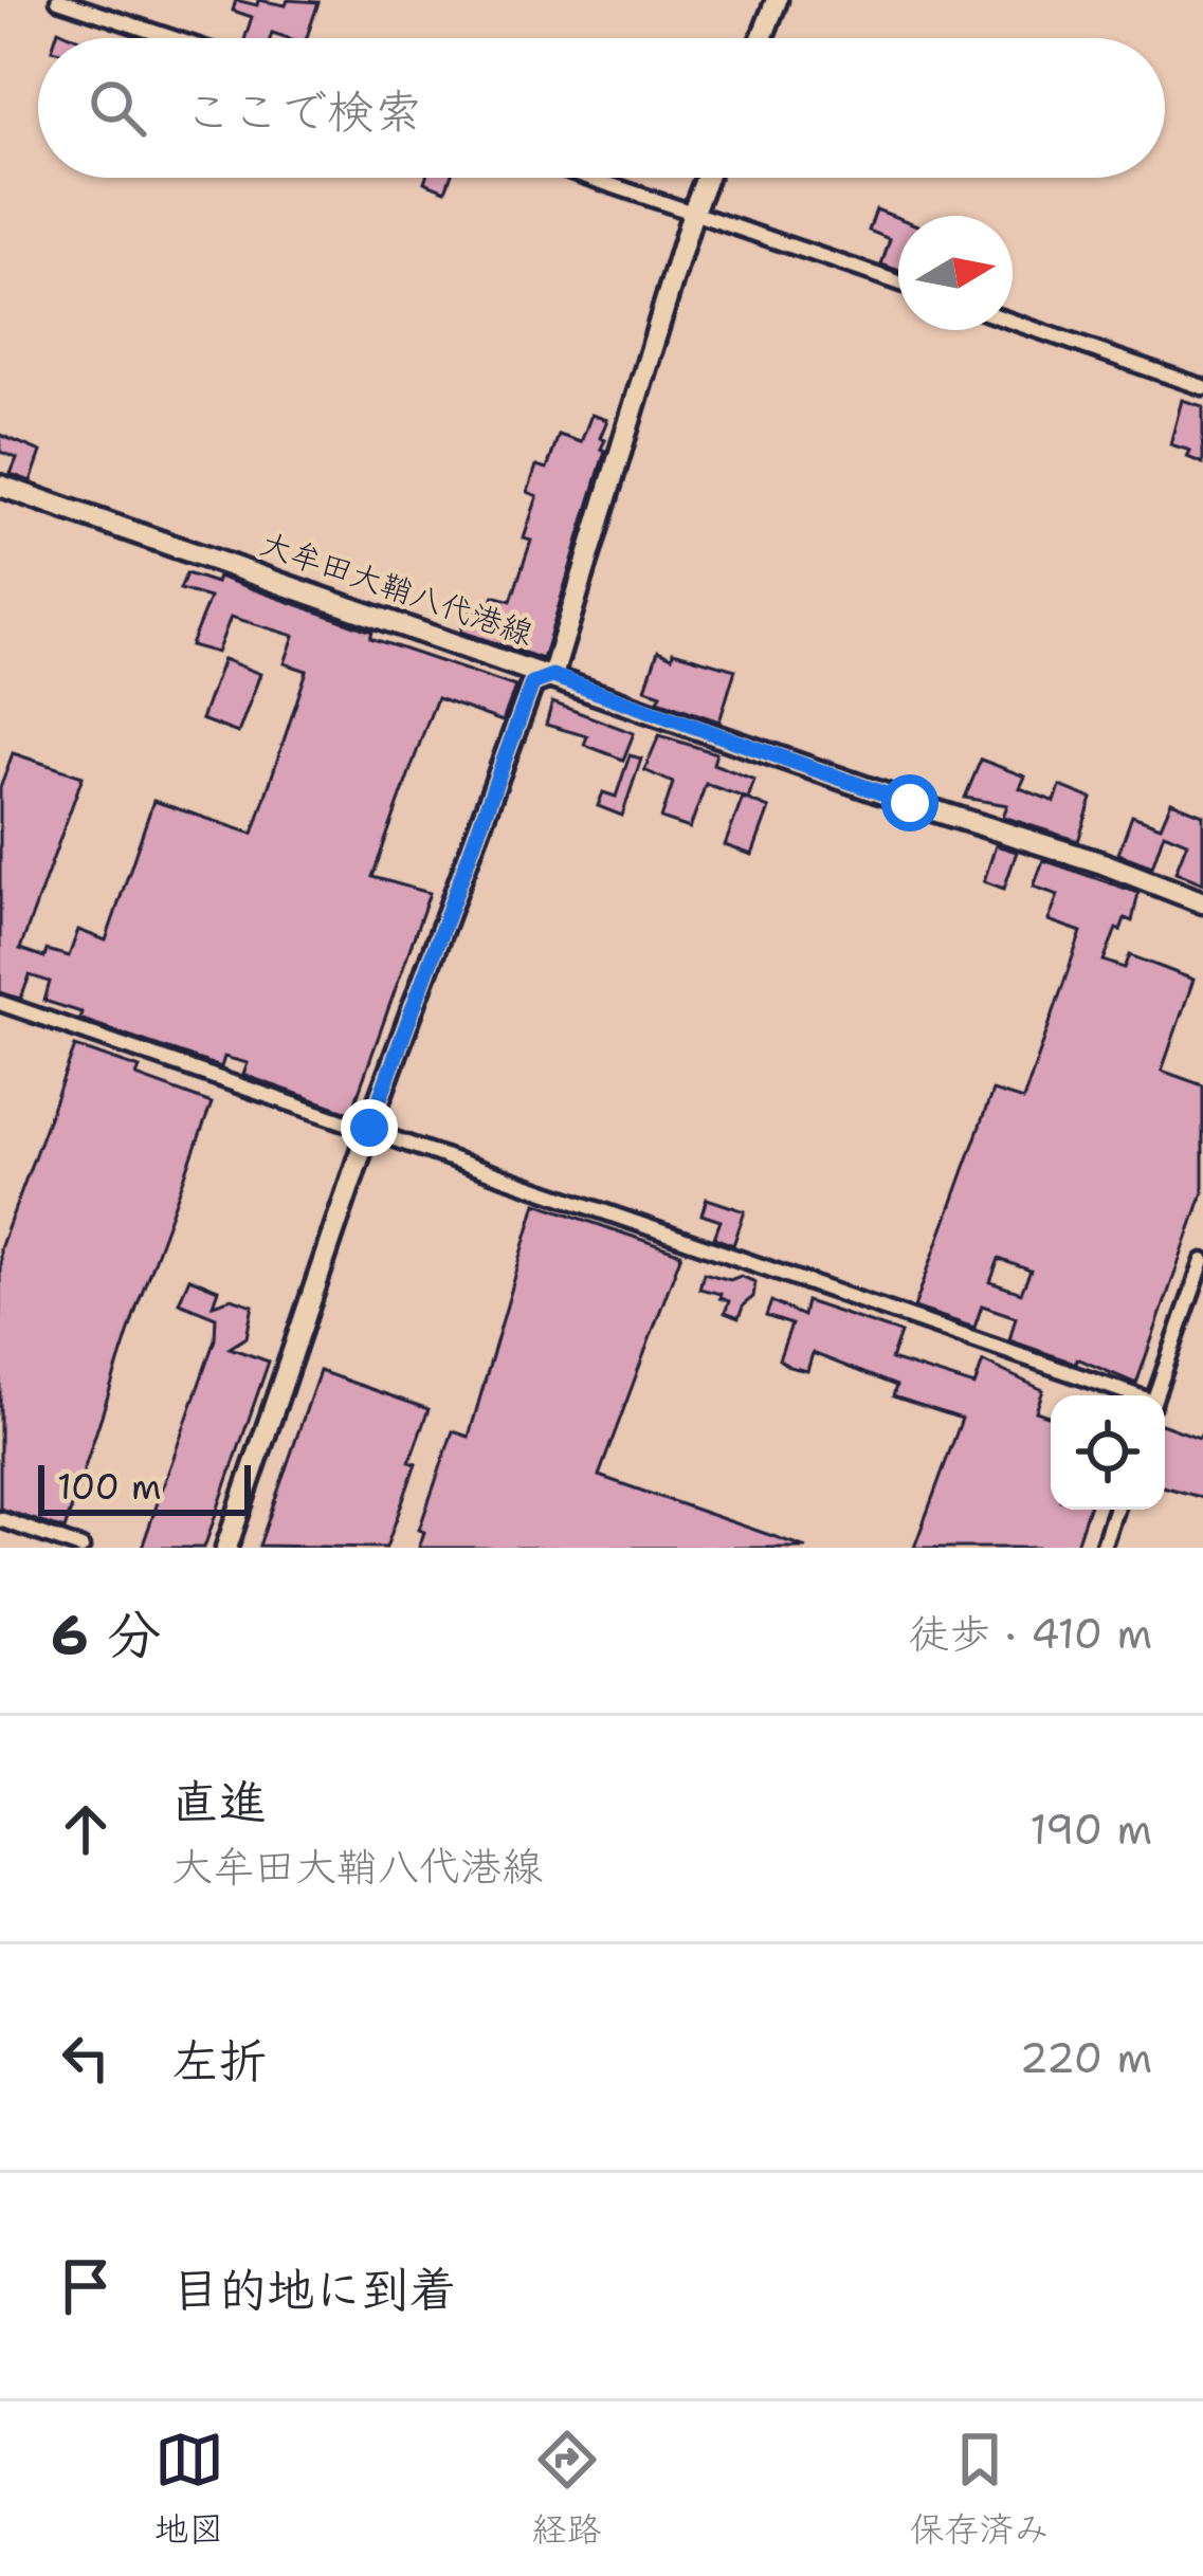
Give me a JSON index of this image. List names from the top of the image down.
{
  "streets": {
    "main road": ["大牟田大鞘八代港線"]
  },
  "scale_bar": "100 m",
  "north": "right",
  "page": {
    "search": "ここで検索",
    "scale": "100 m",
    "heading": ["6 分", "徒歩 · 410 m"],
    "list": [
      ["直進", "大牟田大鞘八代港線", "190 m"],
      ["左折", "220 m"],
      "目的地に到着"
    ],
    "nav": ["地図", "経路", "保存済み"]
  }
}
